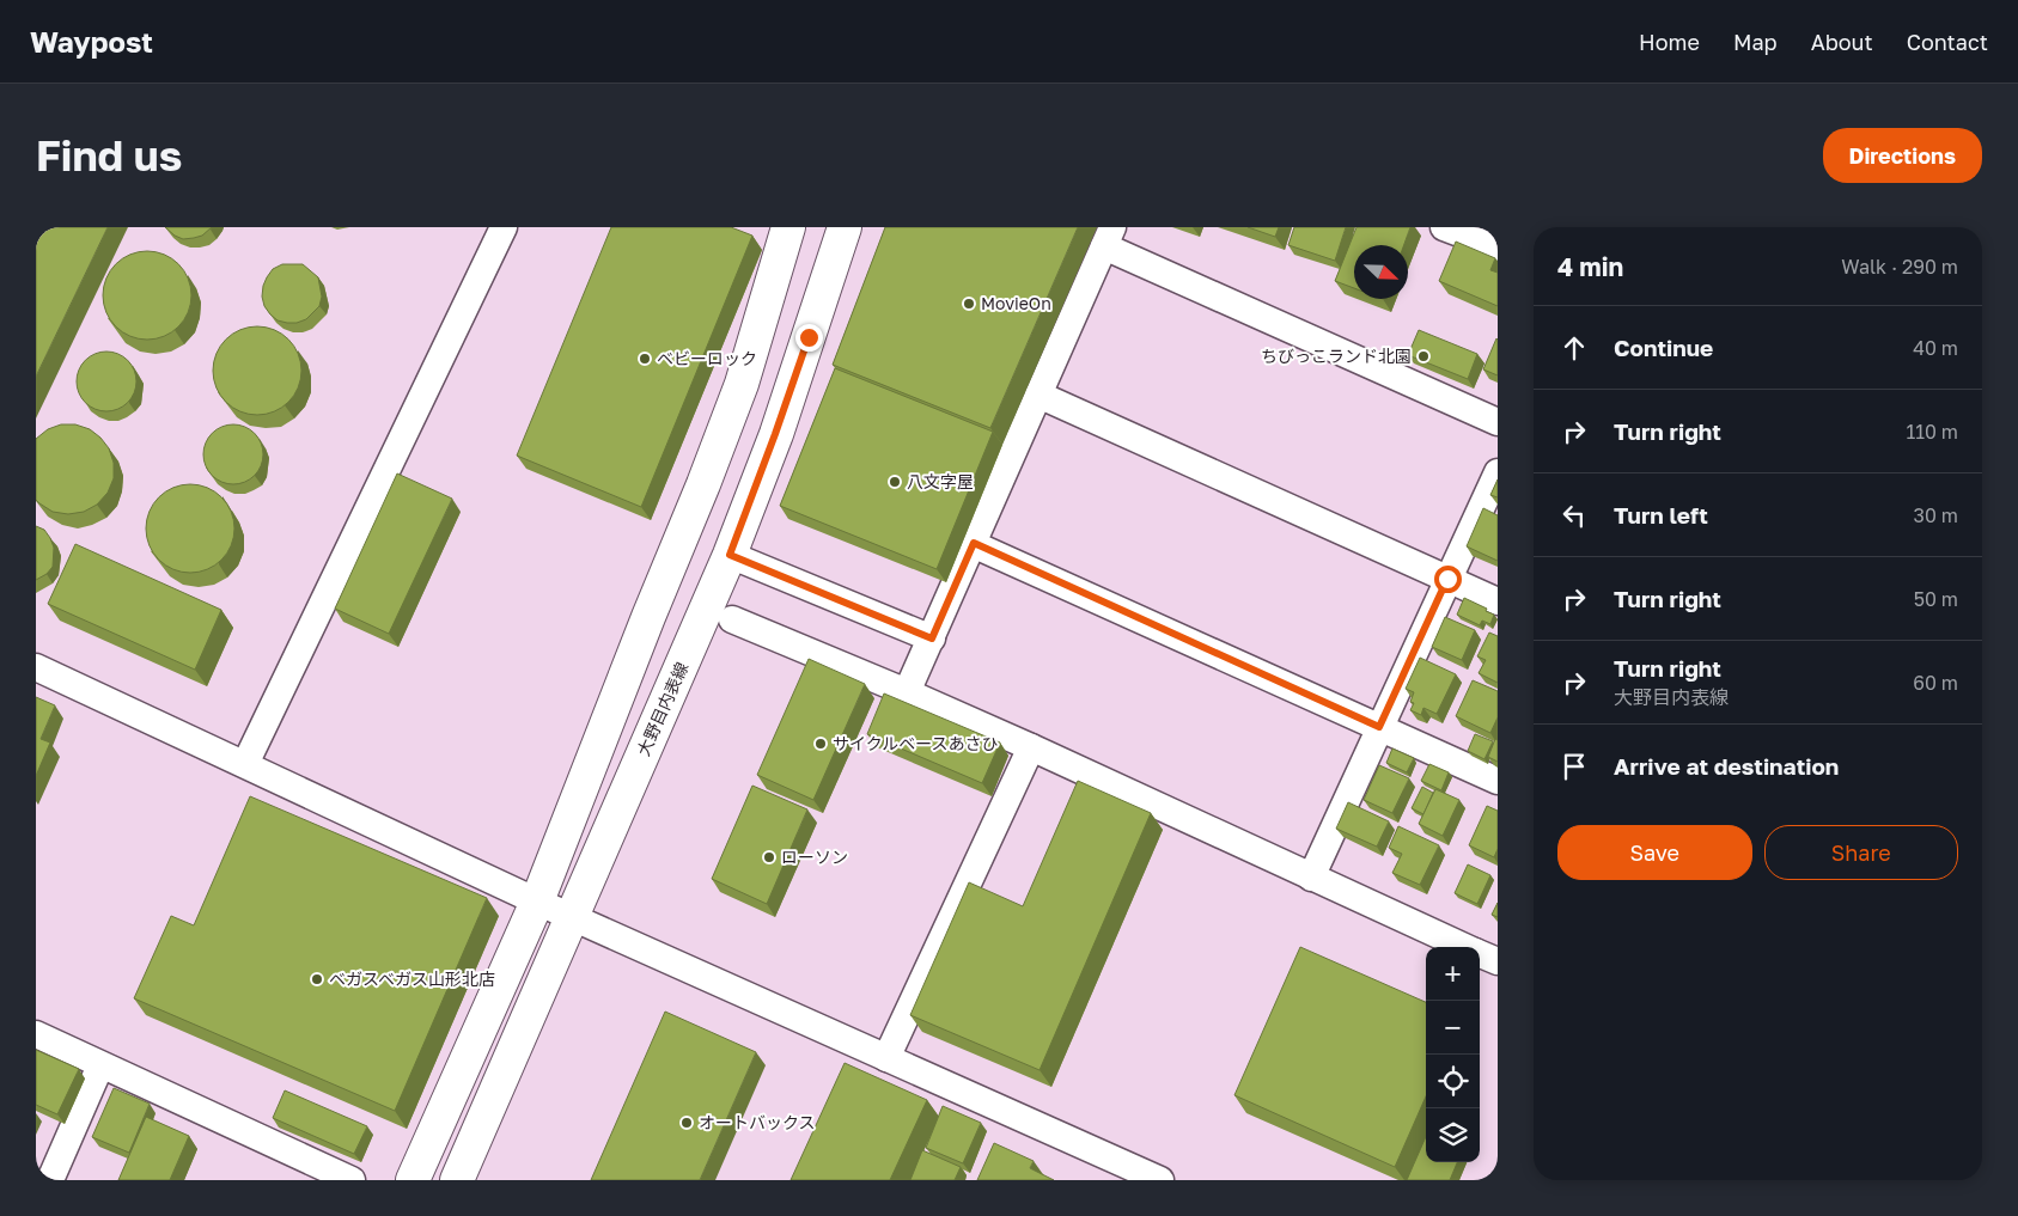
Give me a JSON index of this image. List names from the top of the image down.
{
  "streets": {
    "main road": ["大野目内表線"]
  },
  "places": [
    "MovieOn",
    "ちびっこランド北園",
    "ベビーロック",
    "八文字屋",
    "サイクルベースあさひ",
    "ローソン",
    "ベガスベガス山形北店",
    "オートバックス"
  ],
  "north": "bottom right",
  "page": {
    "header": "Waypost",
    "nav": [
      "Home",
      "Map",
      "About",
      "Contact"
    ],
    "buttons": [
      "Directions",
      ["Save", "Share"]
    ],
    "title": "Find us",
    "heading": ["4 min", "Walk · 290 m"],
    "list": [
      ["Continue", "40 m"],
      ["Turn right", "110 m"],
      ["Turn left", "30 m"],
      ["Turn right", "50 m"],
      ["Turn right", "大野目内表線", "60 m"],
      "Arrive at destination"
    ],
    "map_buttons": ["+", "−"]
  }
}
